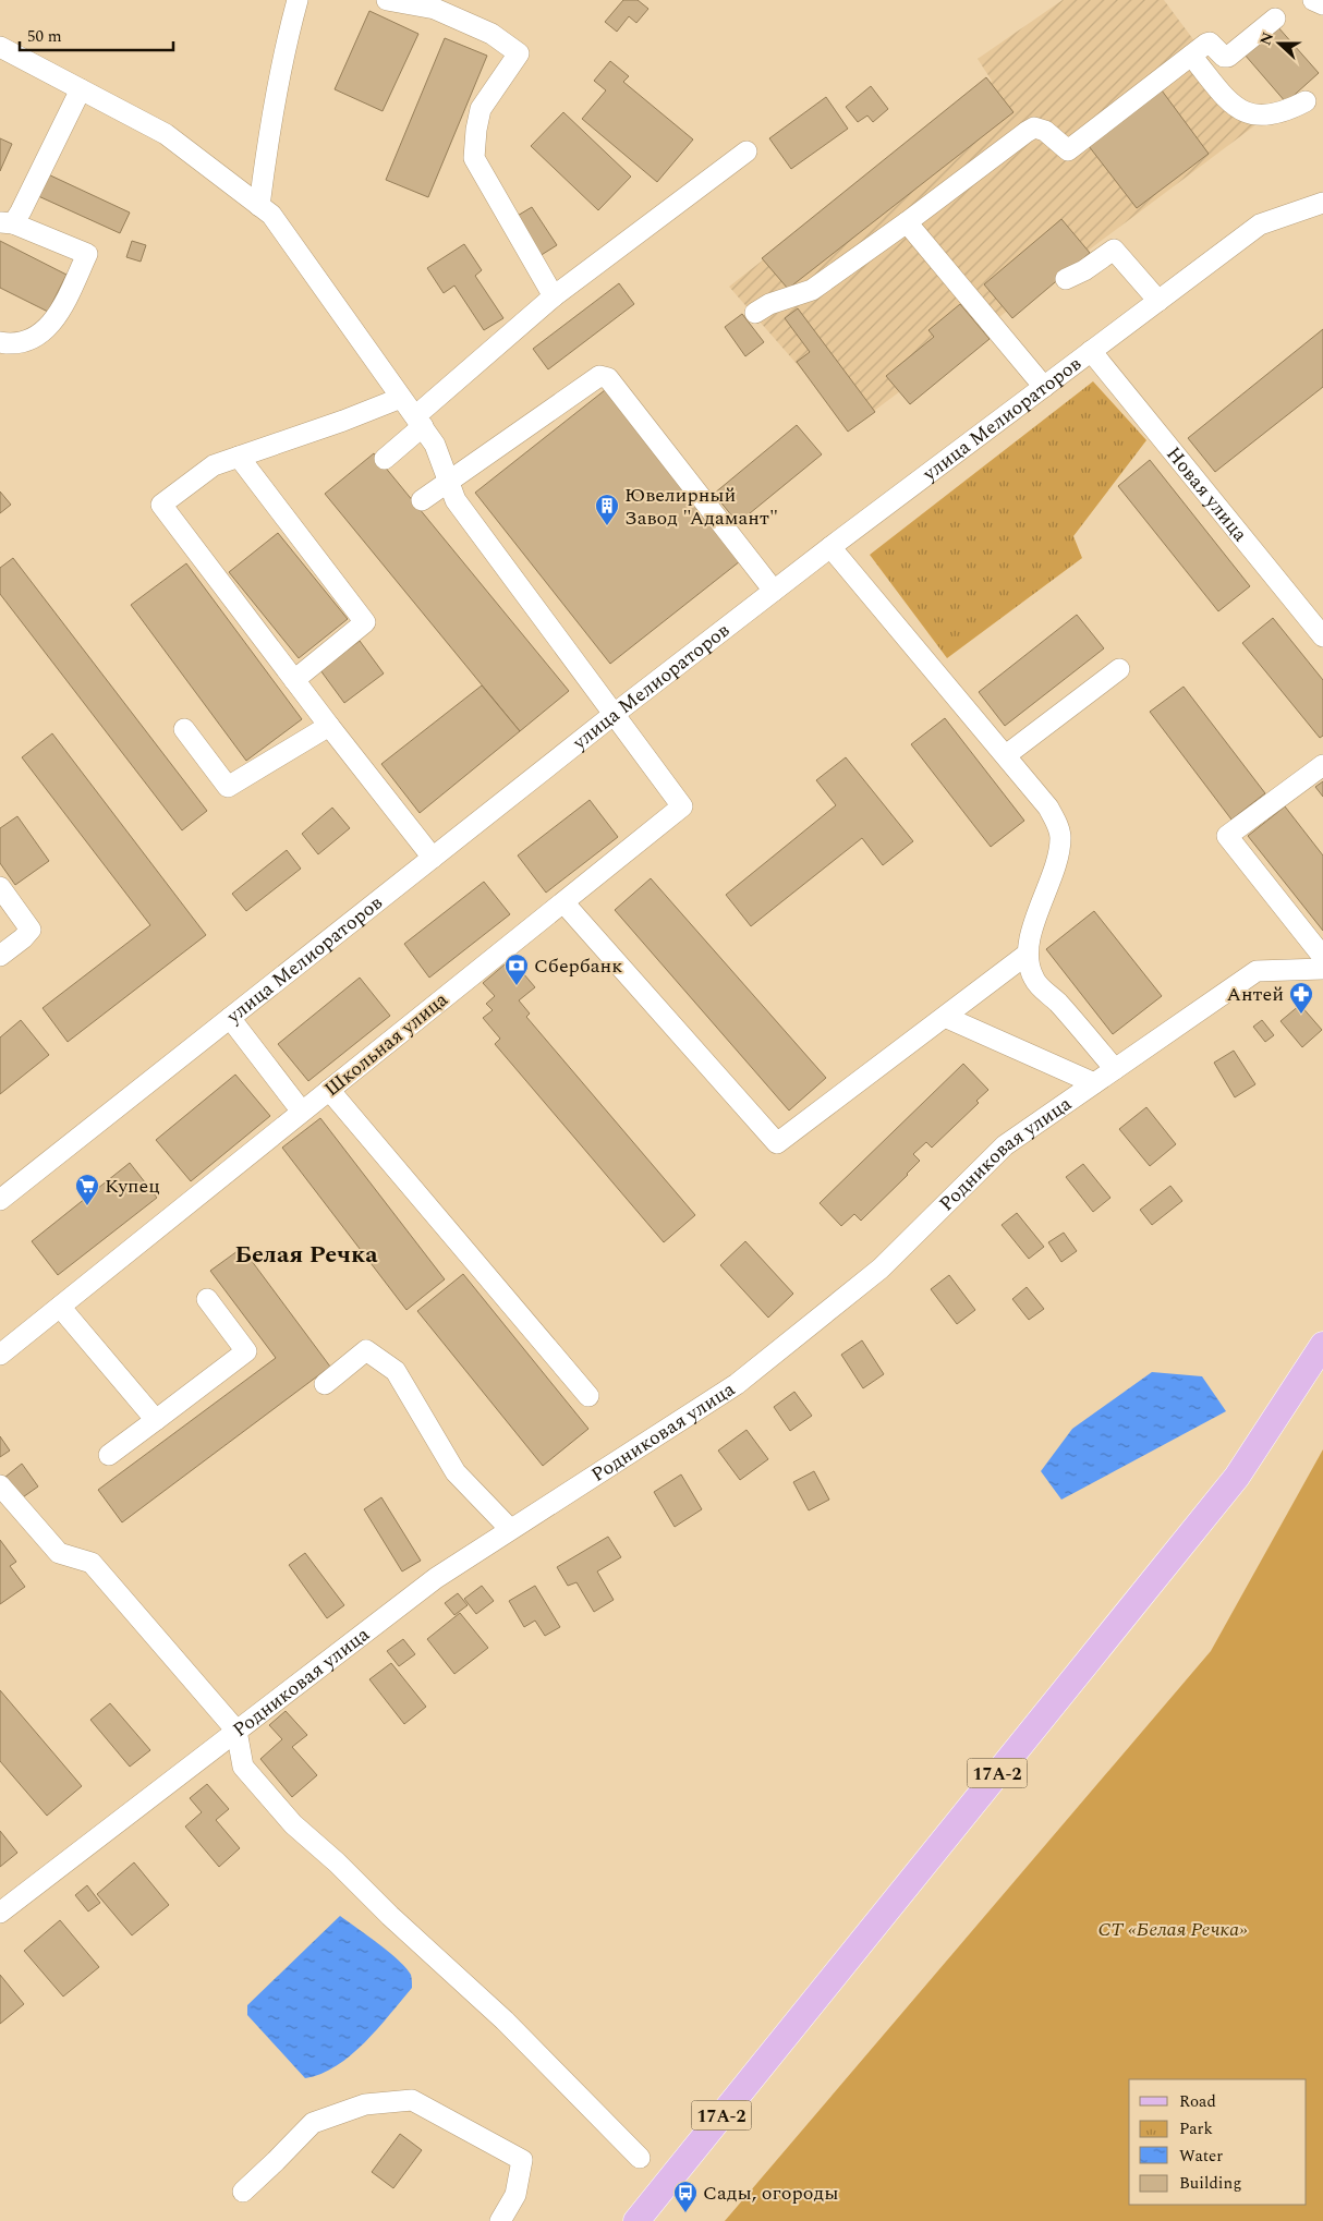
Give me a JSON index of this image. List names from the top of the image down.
{
  "streets": {
    "main road": ["17А-2"],
    "street": [
      "улица Мелиораторов",
      "Новая улица",
      "Школьная улица",
      "Родниковая улица"
    ]
  },
  "crossings": [
    ["улица Мелиораторов", "Новая улица"],
    ["улица Мелиораторов", "Школьная улица"]
  ],
  "districts": ["Белая Речка"],
  "parks": ["СТ «Белая Речка»"],
  "places": {
    "building": ["Ювелирный Завод \"Адамант\""],
    "bank": ["Сбербанк"],
    "pharmacy": ["Антей"],
    "supermarket": ["Купец"],
    "bus stop": ["Сады, огороды"]
  },
  "legend": [
    "Road",
    "Park",
    "Water",
    "Building"
  ],
  "scale_bar": "50 m",
  "north": "left"
}
